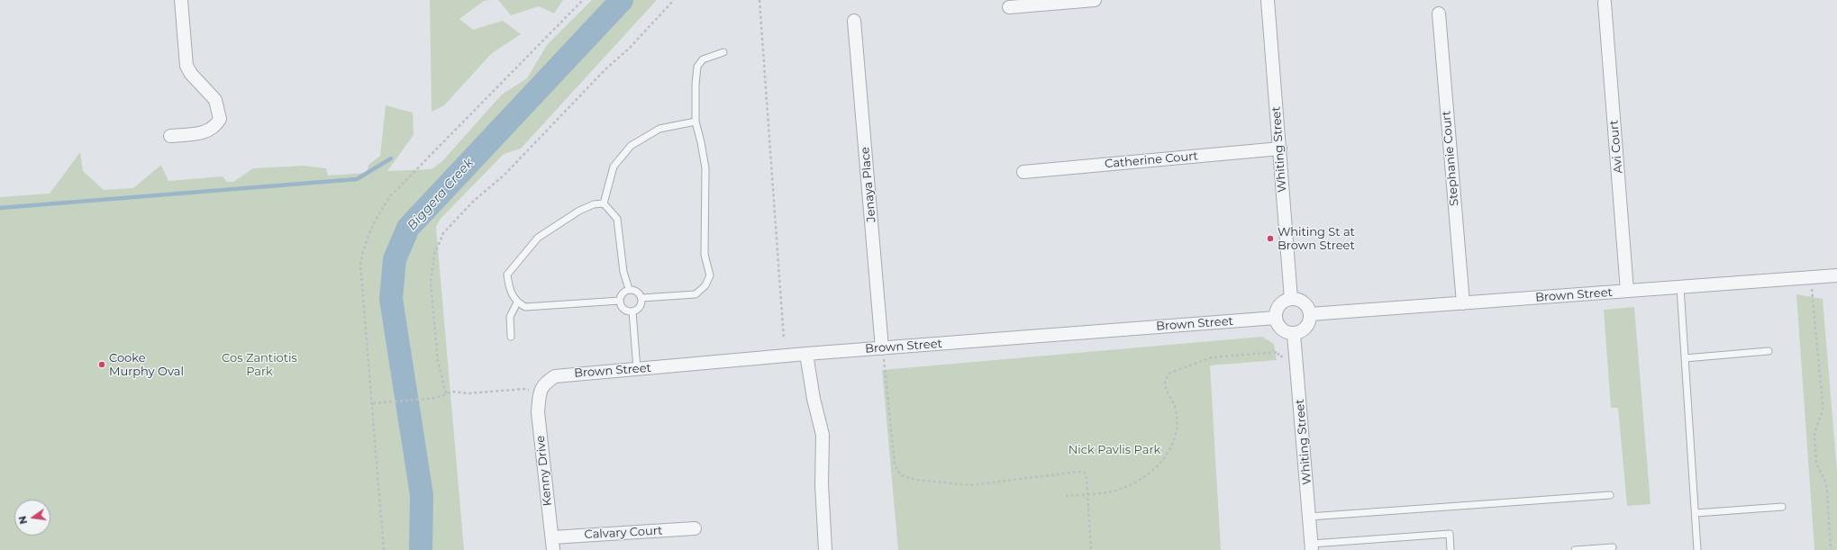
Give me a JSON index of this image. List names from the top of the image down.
{
  "streets": {
    "street": [
      "Avi Court",
      "Whiting Street",
      "Stephanie Court",
      "Catherine Court",
      "Jenaya Place",
      "Brown Street",
      "Kenny Drive",
      "Calvary Court"
    ]
  },
  "crossings": [
    ["Avi Court", "Brown Street"],
    ["Whiting Street", "Catherine Court"],
    ["Whiting Street", "Brown Street"],
    ["Stephanie Court", "Brown Street"],
    ["Jenaya Place", "Brown Street"],
    ["Brown Street", "Kenny Drive"],
    ["Kenny Drive", "Calvary Court"]
  ],
  "water": ["Biggera Creek"],
  "parks": ["Cos Zantiotis Park", "Nick Pavlis Park"],
  "places": ["Whiting St at Brown Street", "Cooke Murphy Oval"],
  "north": "left"
}
